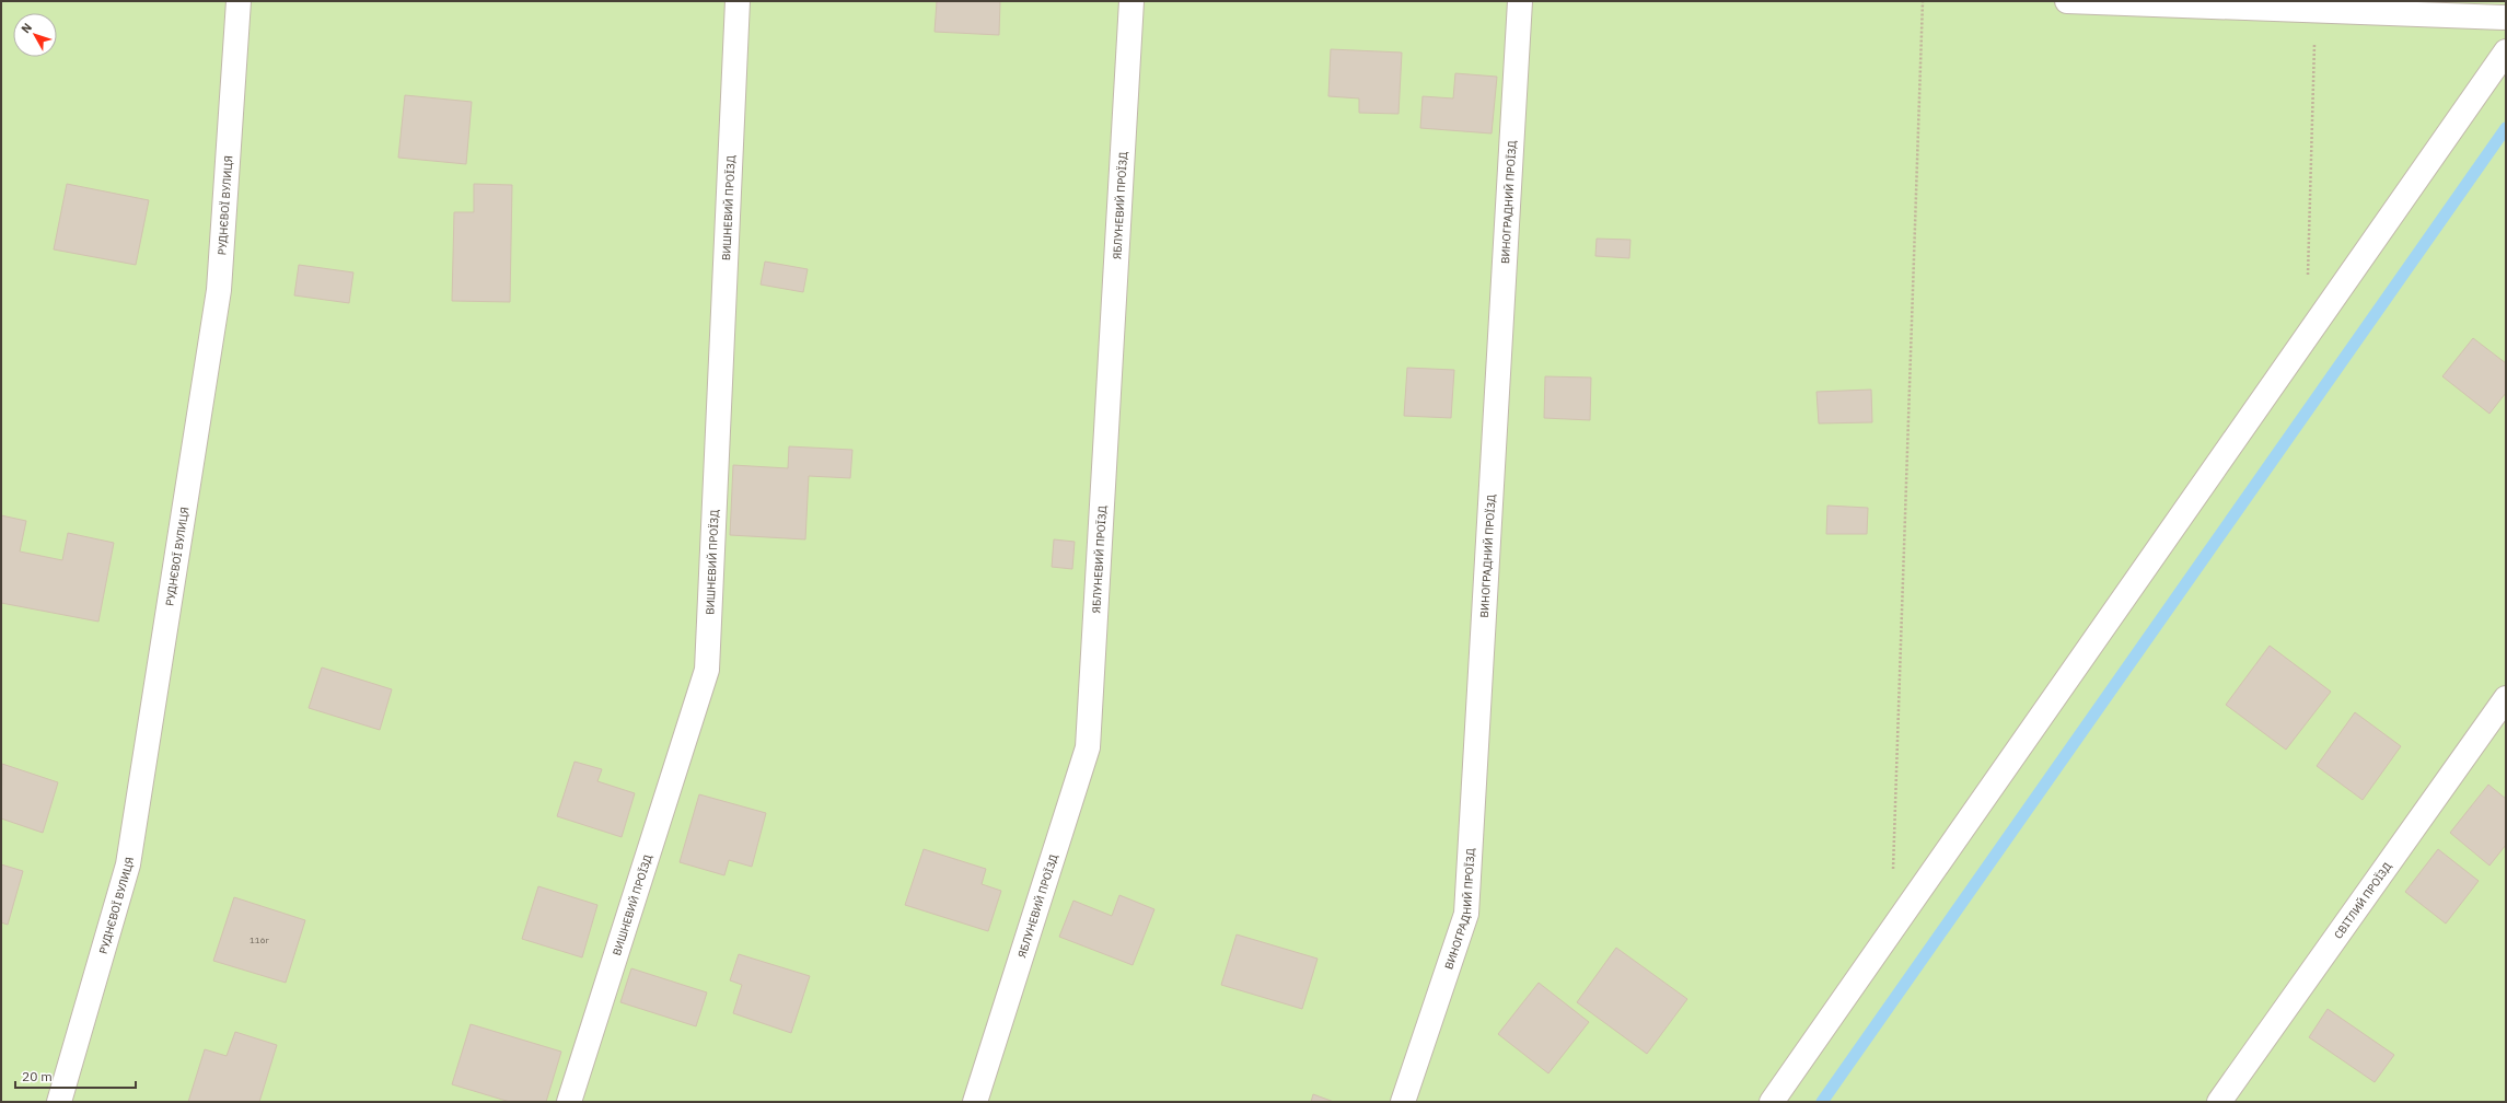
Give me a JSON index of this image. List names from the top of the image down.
{
  "streets": {
    "street": [
      "ВИНОГРАДНИЙ ПРОЇЗД",
      "РУДНЄВОЇ ВУЛИЦЯ",
      "ЯБЛУНЕВИЙ ПРОЇЗД",
      "ВИШНЕВИЙ ПРОЇЗД",
      "СВІТЛИЙ ПРОЇЗД"
    ]
  },
  "house_numbers": ["116г"],
  "scale_bar": "20 m",
  "north": "top left"
}
